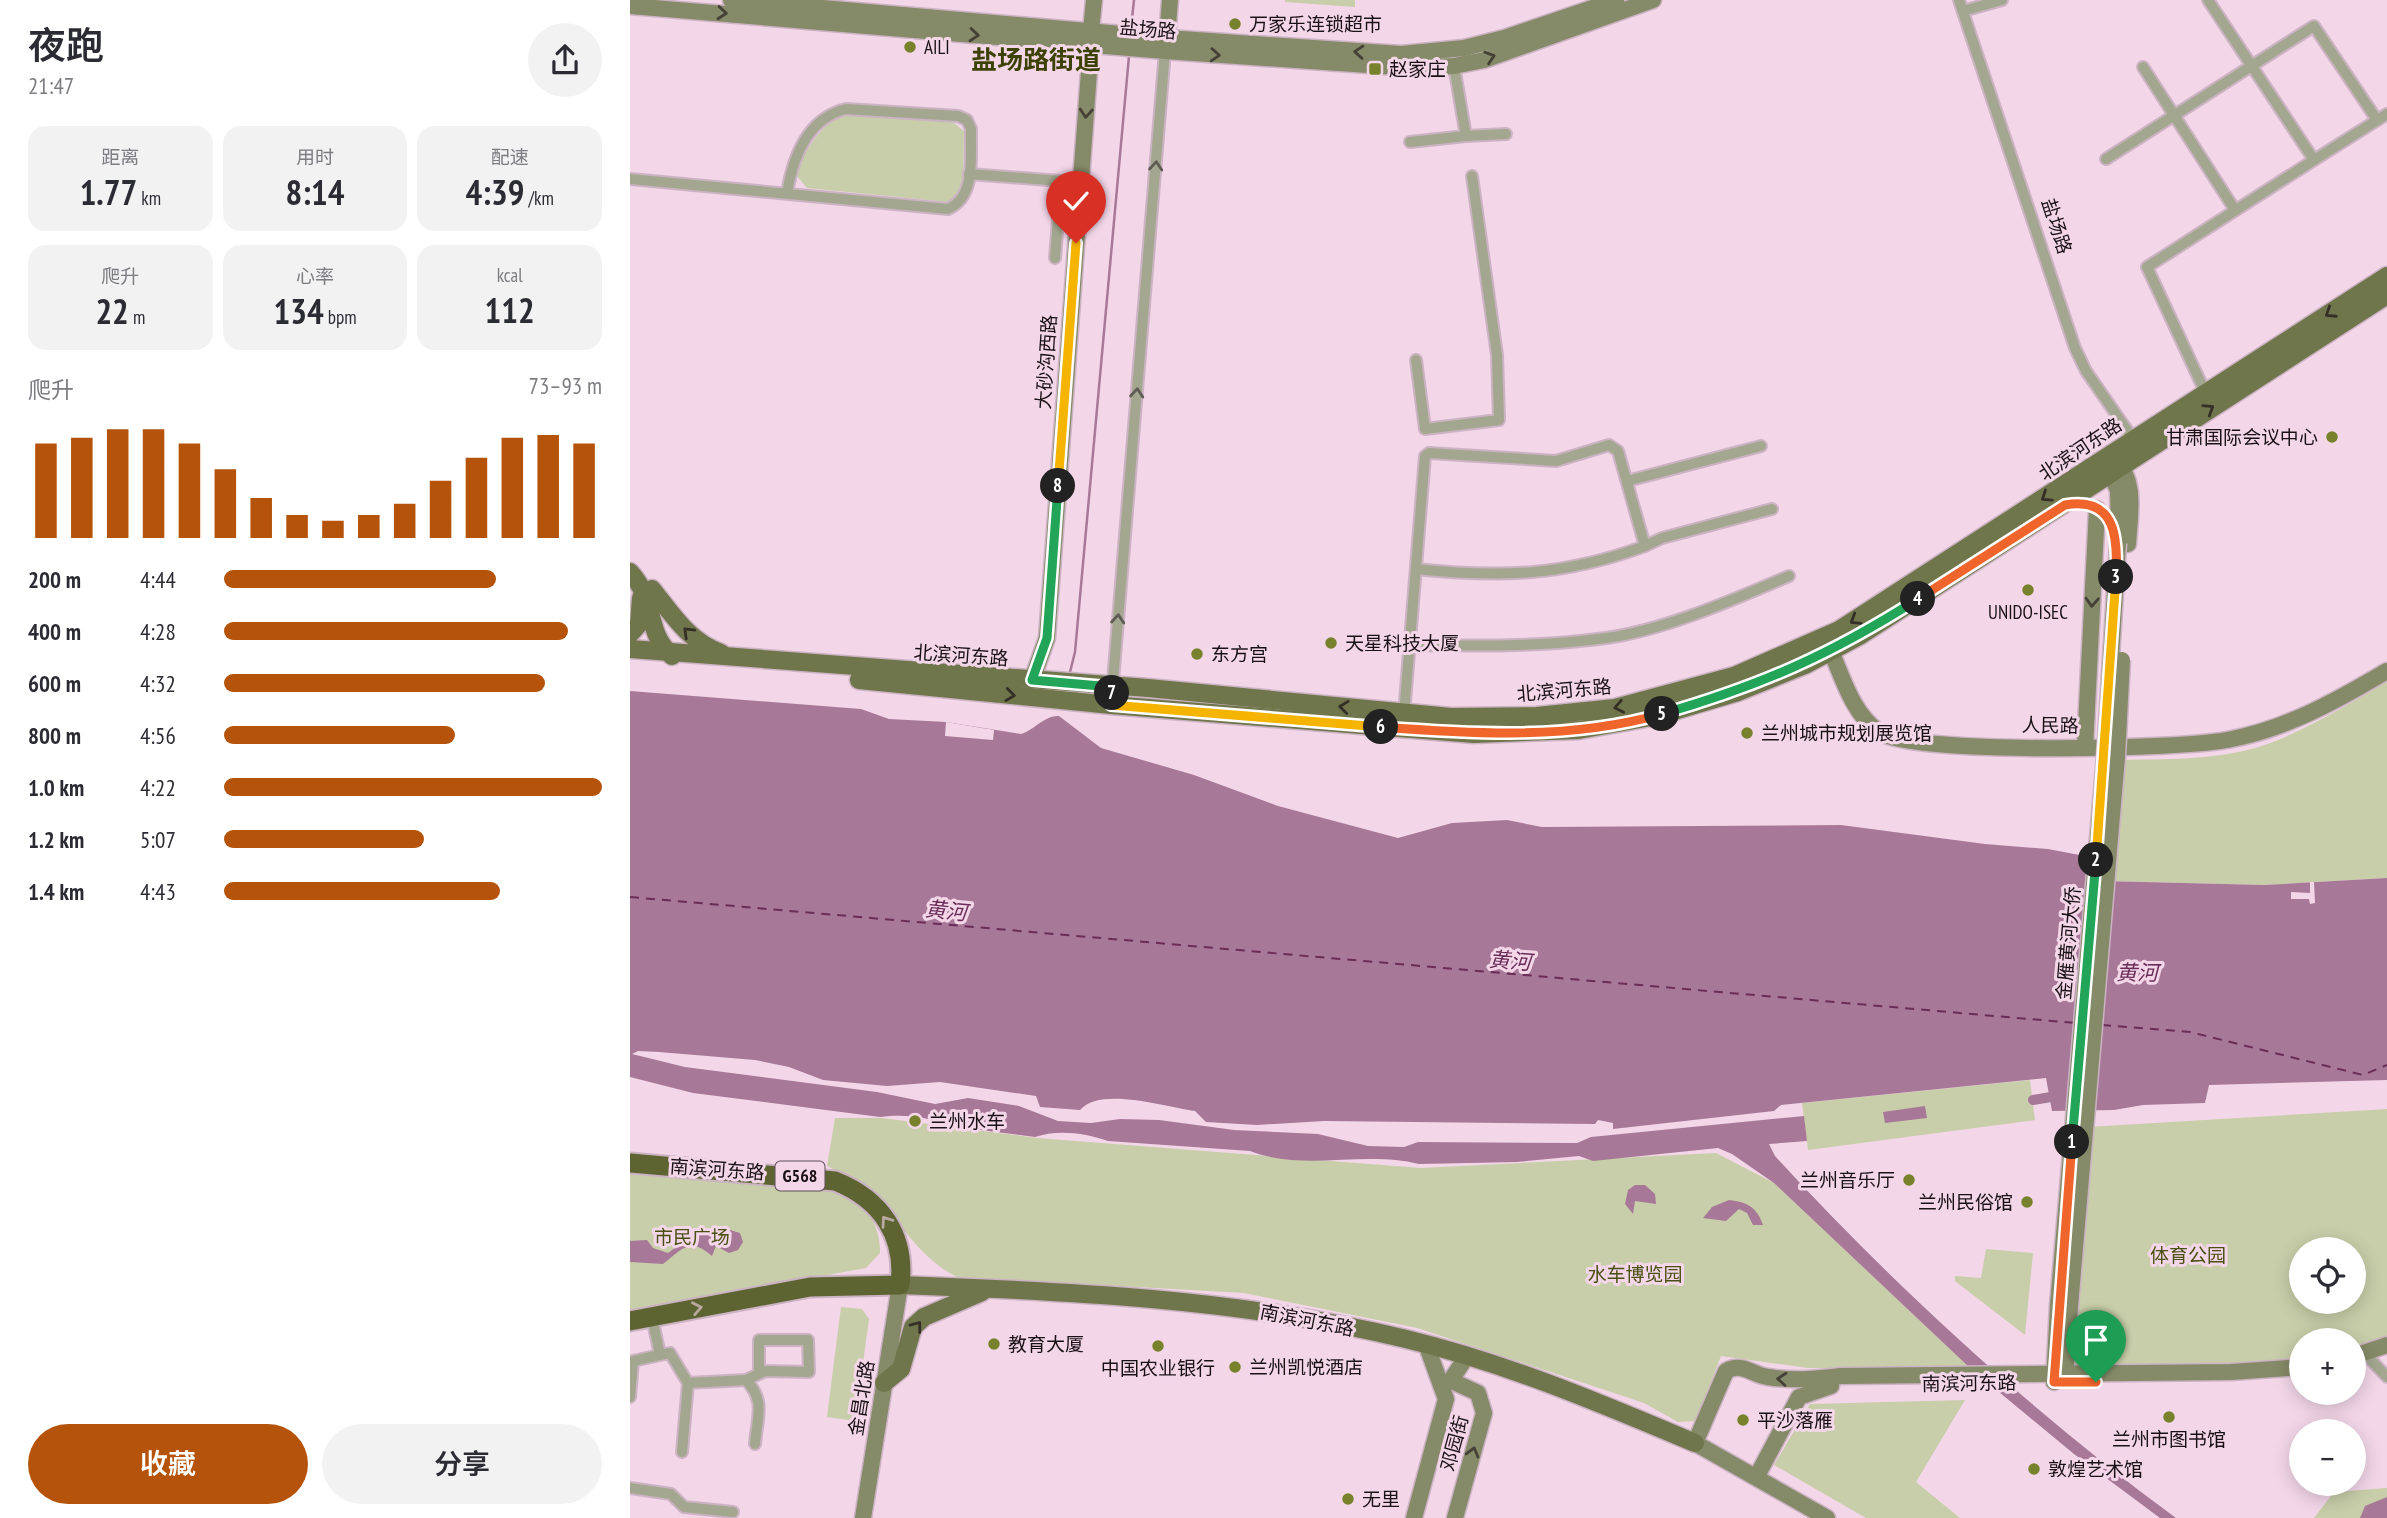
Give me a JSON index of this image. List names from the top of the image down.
{
  "streets": {
    "highway": ["南滨河东路", "G568"],
    "main road": [
      "盐场路",
      "大砂沟西路",
      "北滨河东路",
      "人民路",
      "金雁黄河大侨",
      "金昌北路",
      "邓园街"
    ]
  },
  "crossings": [
    ["盐场路", "大砂沟西路"],
    ["盐场路", "北滨河东路"],
    ["大砂沟西路", "北滨河东路"],
    ["北滨河东路", "人民路"],
    ["北滨河东路", "金雁黄河大侨"],
    ["金雁黄河大侨", "南滨河东路"],
    ["南滨河东路", "金昌北路"],
    ["南滨河东路", "邓园街"]
  ],
  "one_way": ["大砂沟西路"],
  "districts": ["盐场路街道"],
  "water": ["黄河"],
  "parks": ["市民广场", "体育公园", "水车博览园"],
  "places": {
    "other": [
      "万家乐连锁超市",
      "AILI",
      "甘肃国际会议中心",
      "UNIDO-ISEC",
      "天星科技大厦",
      "东方宫",
      "兰州城市规划展览馆",
      "兰州水车",
      "兰州音乐厅",
      "兰州民俗馆",
      "教育大厦",
      "中国农业银行",
      "兰州凯悦酒店",
      "兰州市图书馆",
      "平沙落雁",
      "敦煌艺术馆",
      "无里"
    ],
    "transit": ["赵家庄"]
  },
  "page": {
    "heading": ["夜跑", "21:47"],
    "stats": [
      ["距离", "1.77 km"],
      ["用时", "8:14"],
      ["配速", "4:39 /km"],
      ["爬升", "22 m"],
      ["心率", "134 bpm"],
      ["kcal", "112"]
    ],
    "chart": ["爬升", "73–93 m"],
    "pins": [
      "8",
      "3",
      "4",
      "7",
      "5",
      "6",
      "2",
      "1"
    ],
    "list": [
      {
        "name": "200 m",
        "note": "4:44"
      },
      {
        "name": "400 m",
        "note": "4:28"
      },
      {
        "name": "600 m",
        "note": "4:32"
      },
      {
        "name": "800 m",
        "note": "4:56"
      },
      {
        "name": "1.0 km",
        "note": "4:22"
      },
      {
        "name": "1.2 km",
        "note": "5:07"
      },
      {
        "name": "1.4 km",
        "note": "4:43"
      }
    ],
    "map_buttons": ["+", "−"],
    "buttons": ["收藏", "分享"]
  }
}
